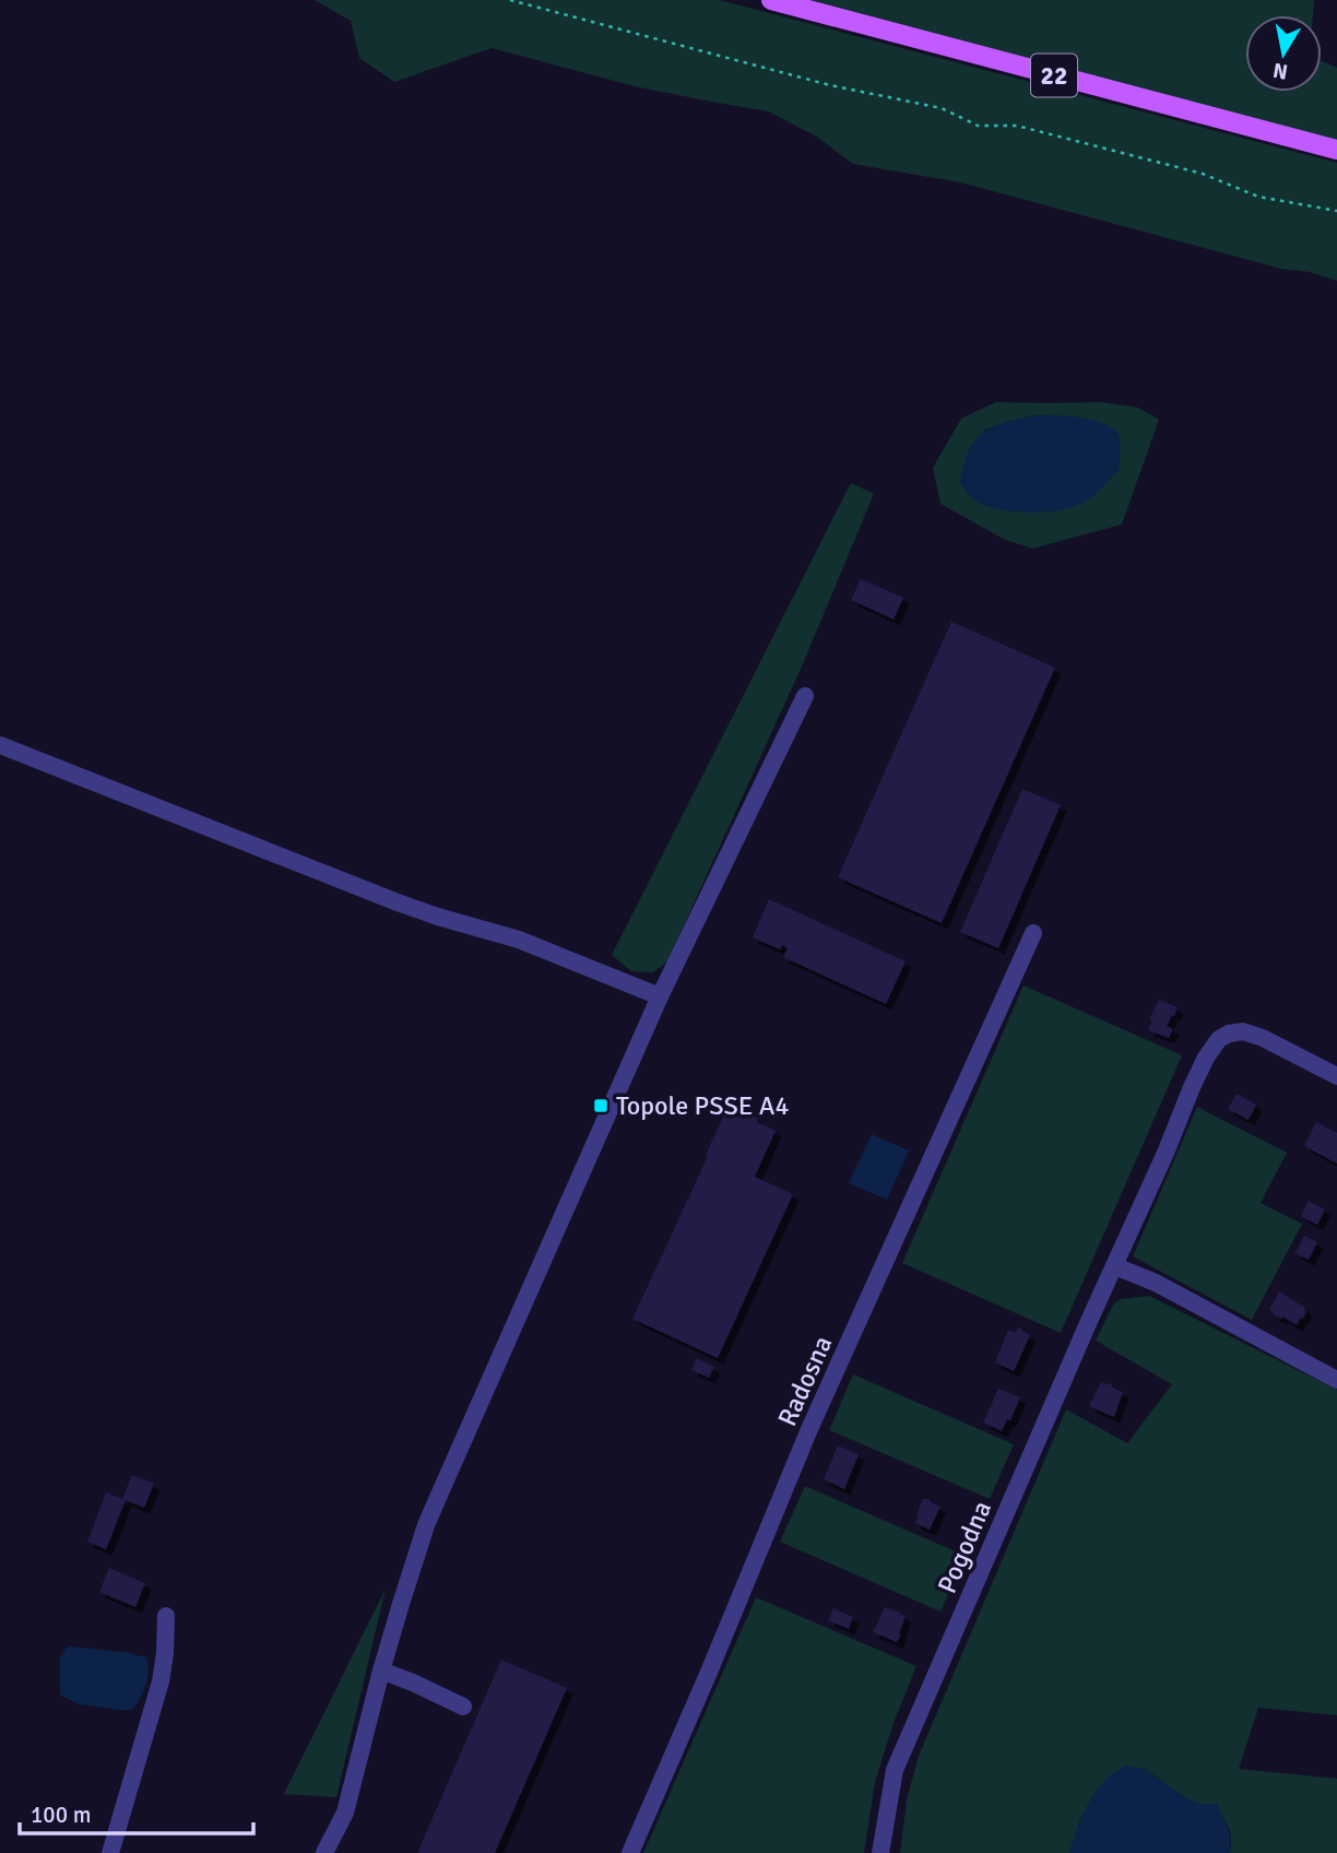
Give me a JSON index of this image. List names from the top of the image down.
{
  "streets": {
    "main road": ["22"],
    "street": ["Radosna", "Pogodna"]
  },
  "places": {
    "transit": ["Topole PSSE A4"]
  },
  "scale_bar": "100 m",
  "north": "bottom"
}
